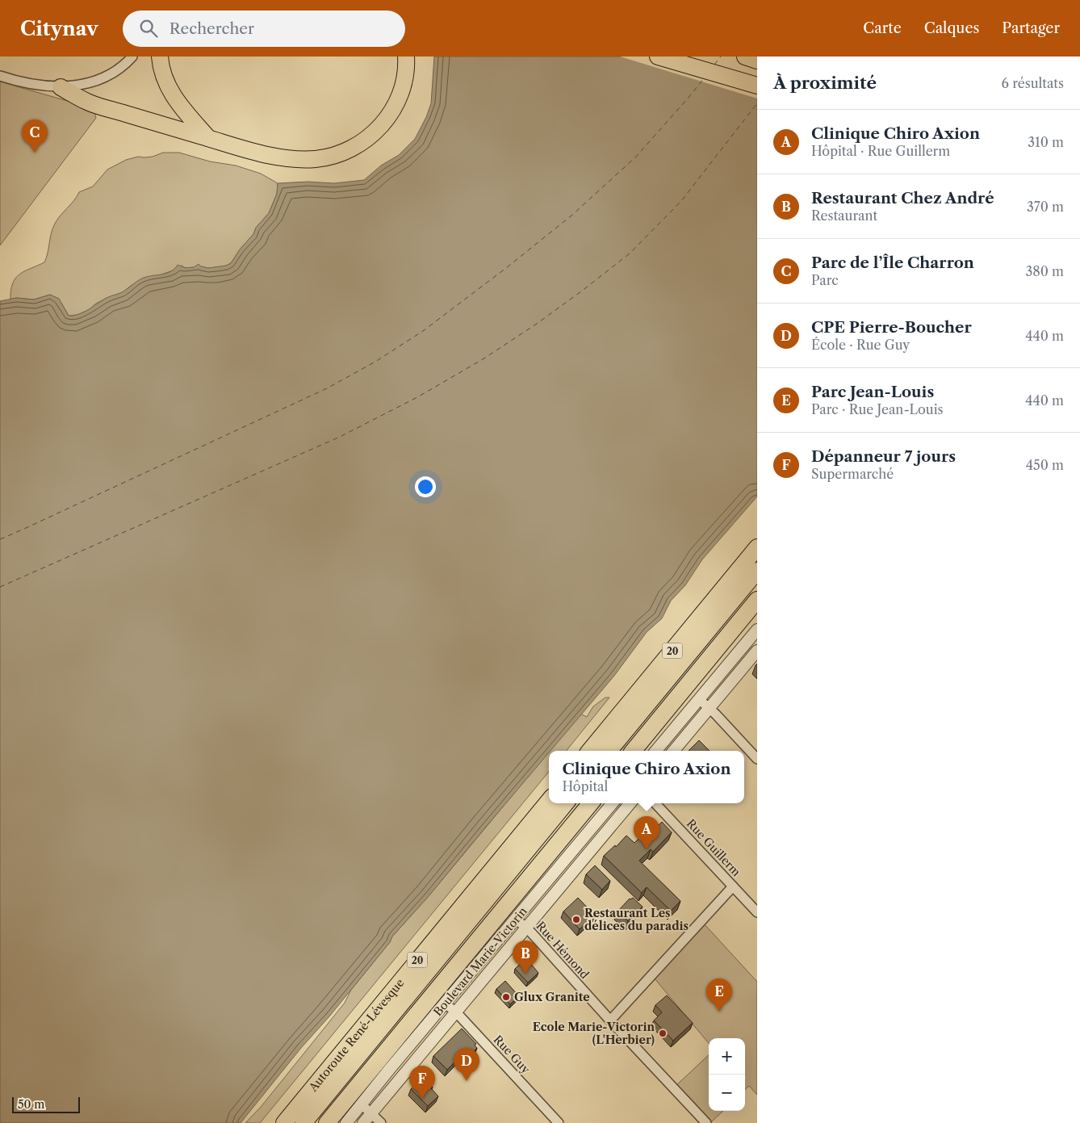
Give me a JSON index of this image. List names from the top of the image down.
{
  "streets": {
    "highway": ["20", "Autoroute René-Lévesque"],
    "street": [
      "Rue Guillerm",
      "Rue Hémond",
      "Boulevard Marie-Victorin",
      "Rue Guy"
    ]
  },
  "crossings": [
    ["Rue Hémond", "Boulevard Marie-Victorin"],
    ["Boulevard Marie-Victorin", "Rue Guy"]
  ],
  "places": ["Restaurant Les délices du paradis", "Glux Granite", "Ecole Marie-Victorin (L'Herbier)"],
  "scale_bar": "50 m",
  "page": {
    "header": "Citynav",
    "search": "Rechercher",
    "nav": ["Carte", "Calques", "Partager"],
    "heading": ["À proximité", "6 résultats"],
    "list": [
      {
        "mark": "A",
        "name": "Clinique Chiro Axion",
        "note": "Hôpital · Rue Guillerm",
        "value": "310 m"
      },
      {
        "mark": "B",
        "name": "Restaurant Chez André",
        "note": "Restaurant",
        "value": "370 m"
      },
      {
        "mark": "C",
        "name": "Parc de l’Île Charron",
        "note": "Parc",
        "value": "380 m"
      },
      {
        "mark": "D",
        "name": "CPE Pierre-Boucher",
        "note": "École · Rue Guy",
        "value": "440 m"
      },
      {
        "mark": "E",
        "name": "Parc Jean-Louis",
        "note": "Parc · Rue Jean-Louis",
        "value": "440 m"
      },
      {
        "mark": "F",
        "name": "Dépanneur 7 jours",
        "note": "Supermarché",
        "value": "450 m"
      }
    ],
    "pins": [
      "C",
      "A",
      "B",
      "E",
      "D",
      "F"
    ],
    "popup": ["Clinique Chiro Axion", "Hôpital"],
    "map_buttons": ["+", "−"],
    "scale": "50 m"
  }
}
